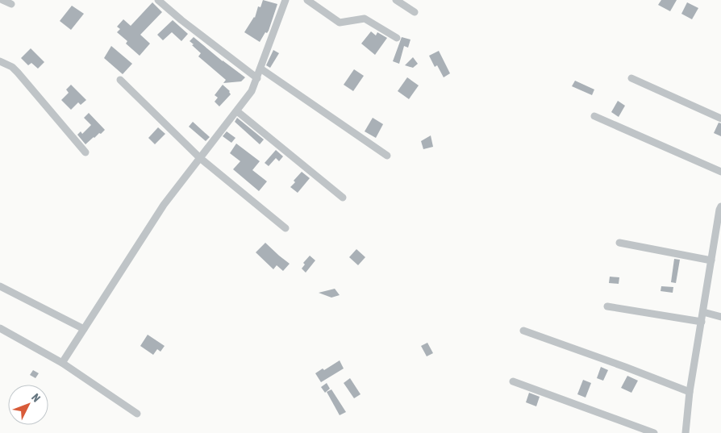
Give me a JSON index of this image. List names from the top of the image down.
{
  "north": "top right"
}
